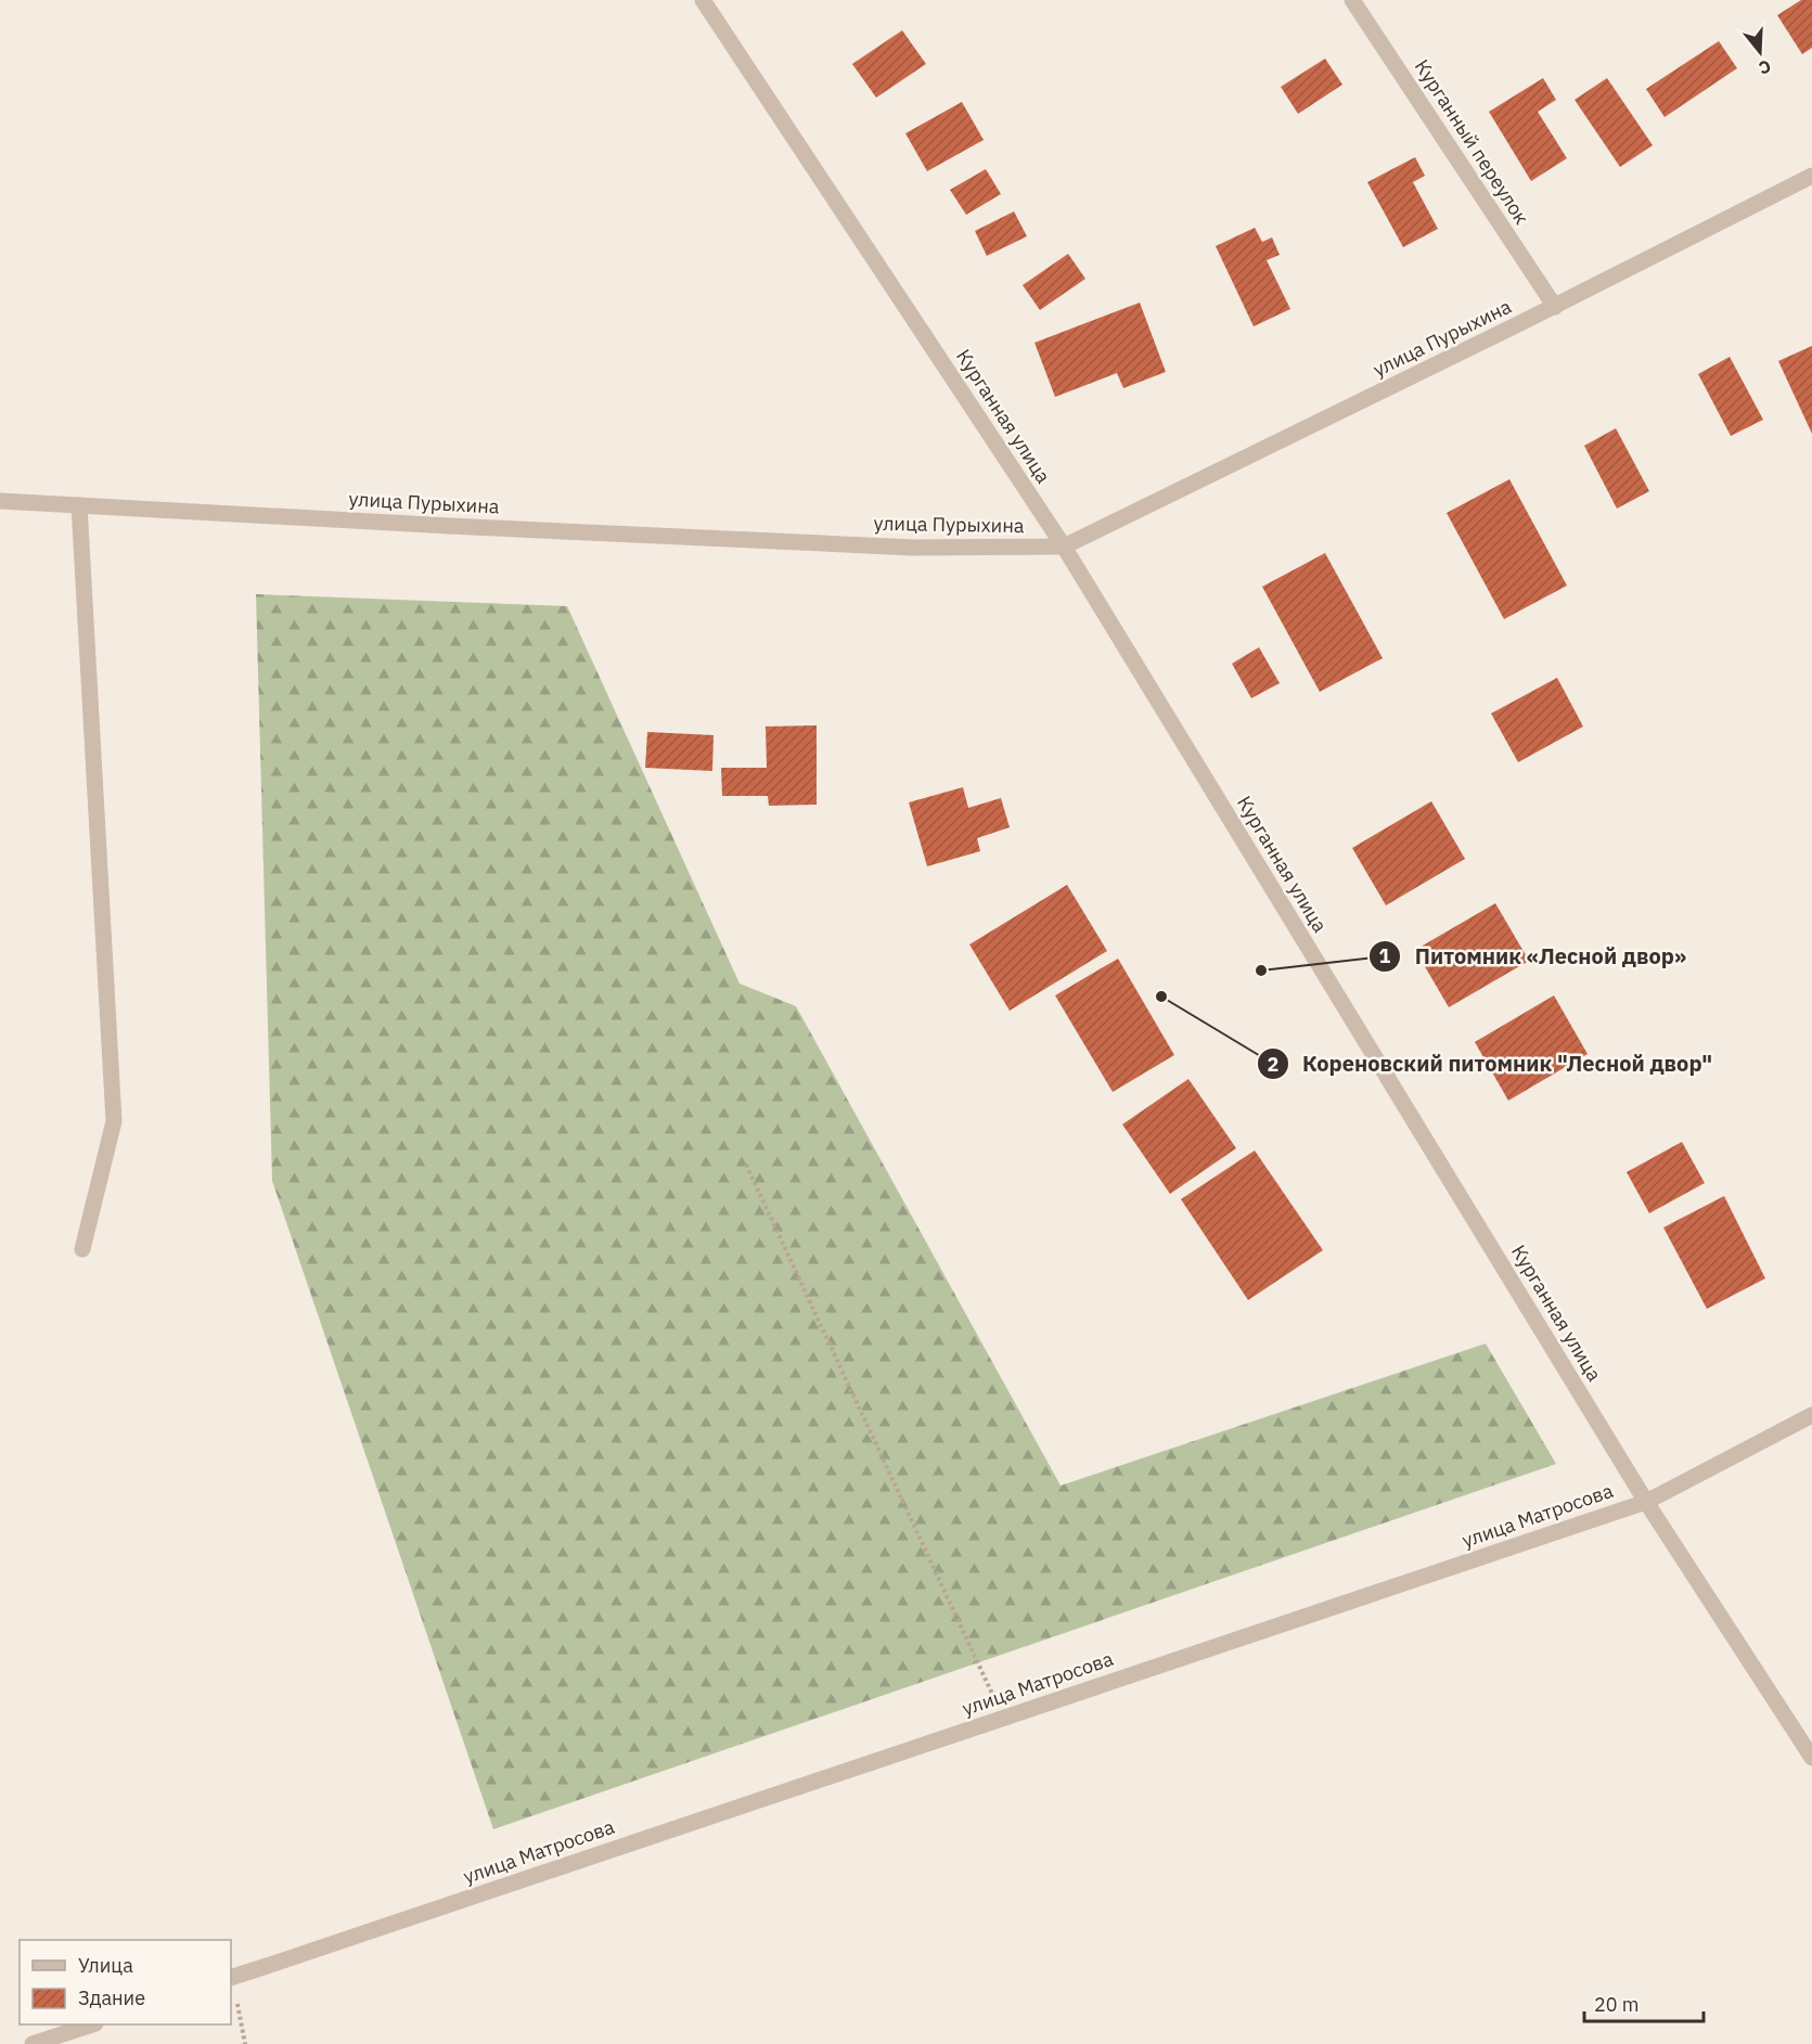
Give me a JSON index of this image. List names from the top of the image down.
{
  "streets": {
    "street": [
      "Курганный переулок",
      "улица Пурыхина",
      "Курганная улица",
      "улица Матросова"
    ]
  },
  "crossings": [
    ["Курганный переулок", "улица Пурыхина"],
    ["улица Пурыхина", "Курганная улица"],
    ["Курганная улица", "улица Матросова"]
  ],
  "places": ["Питомник «Лесной двор»", "Кореновский питомник \"Лесной двор\""],
  "legend": ["Улица", "Здание"],
  "scale_bar": "20 m",
  "north": "bottom"
}
